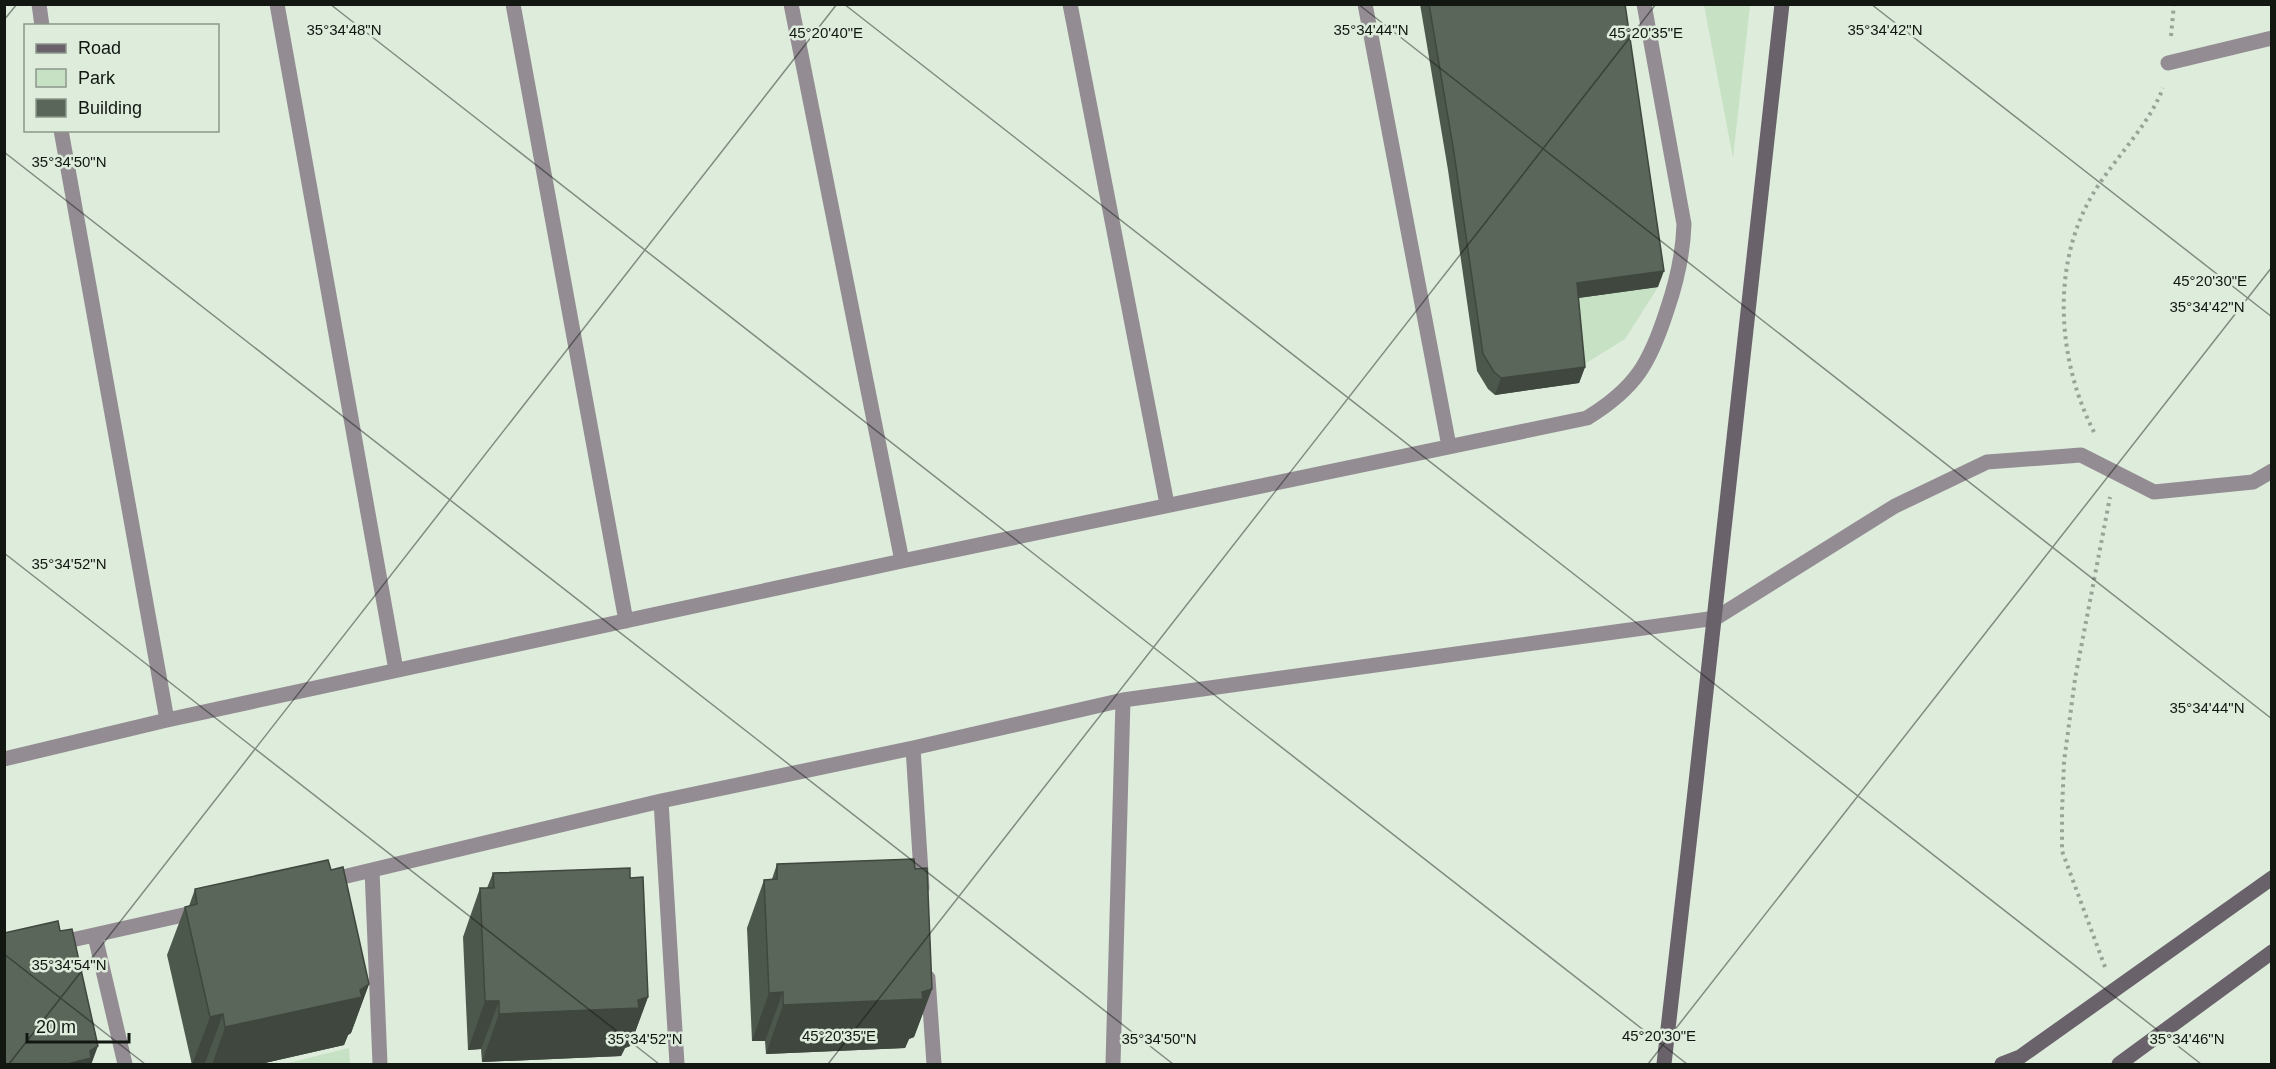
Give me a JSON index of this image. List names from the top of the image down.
{
  "legend": ["Road", "Park", "Building"],
  "scale_bar": "20 m",
  "coordinates": [
    "35°34'48\"N",
    "35°34'44\"N",
    "35°34'42\"N",
    "45°20'35\"E",
    "45°20'40\"E",
    "35°34'50\"N",
    "45°20'30\"E",
    "35°34'52\"N",
    "35°34'54\"N",
    "35°34'46\"N"
  ]
}
